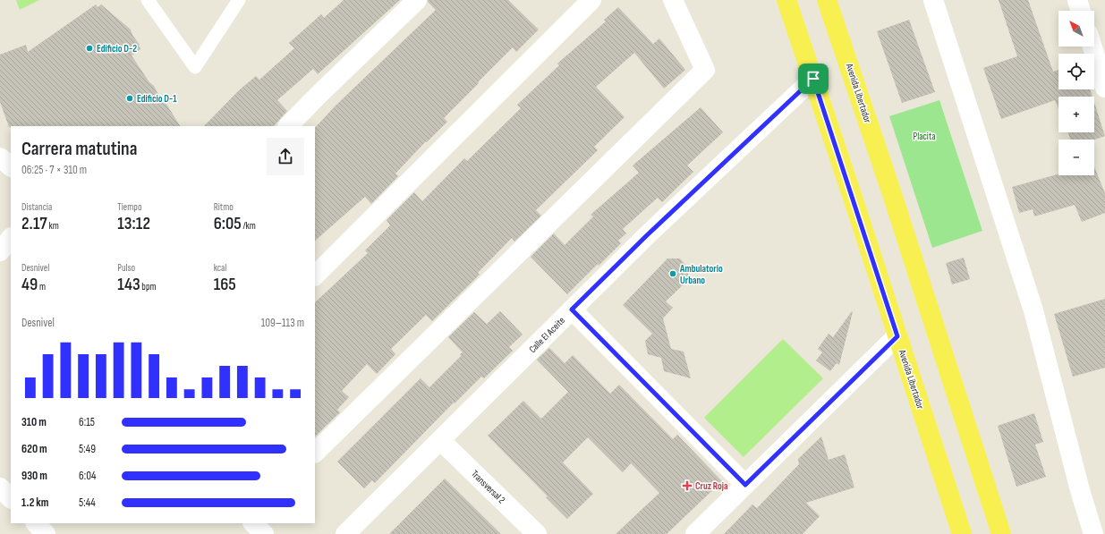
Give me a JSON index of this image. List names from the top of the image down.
{
  "streets": {
    "main road": ["Avenida Libertador"],
    "street": ["Calle El Aceite", "Transversal 2"]
  },
  "crossings": [
    ["Avenida Libertador", "Calle El Aceite"],
    ["Calle El Aceite", "Transversal 2"]
  ],
  "parks": ["Placita"],
  "places": {
    "other": ["Edificio D-2", "Edificio D-1", "Ambulatorio Urbano"],
    "health": ["Cruz Roja"]
  },
  "north": "top left",
  "page": {
    "map_buttons": ["+", "−"],
    "heading": ["Carrera matutina", "06:25 · 7 × 310 m"],
    "stats": [
      ["Distancia", "2.17 km"],
      ["Tiempo", "13:12"],
      ["Ritmo", "6:05 /km"],
      ["Desnivel", "49 m"],
      ["Pulso", "143 bpm"],
      ["kcal", "165"]
    ],
    "chart": ["Desnivel", "109–113 m"],
    "list": [
      {
        "name": "310 m",
        "note": "6:15"
      },
      {
        "name": "620 m",
        "note": "5:49"
      },
      {
        "name": "930 m",
        "note": "6:04"
      },
      {
        "name": "1.2 km",
        "note": "5:44"
      }
    ]
  }
}
